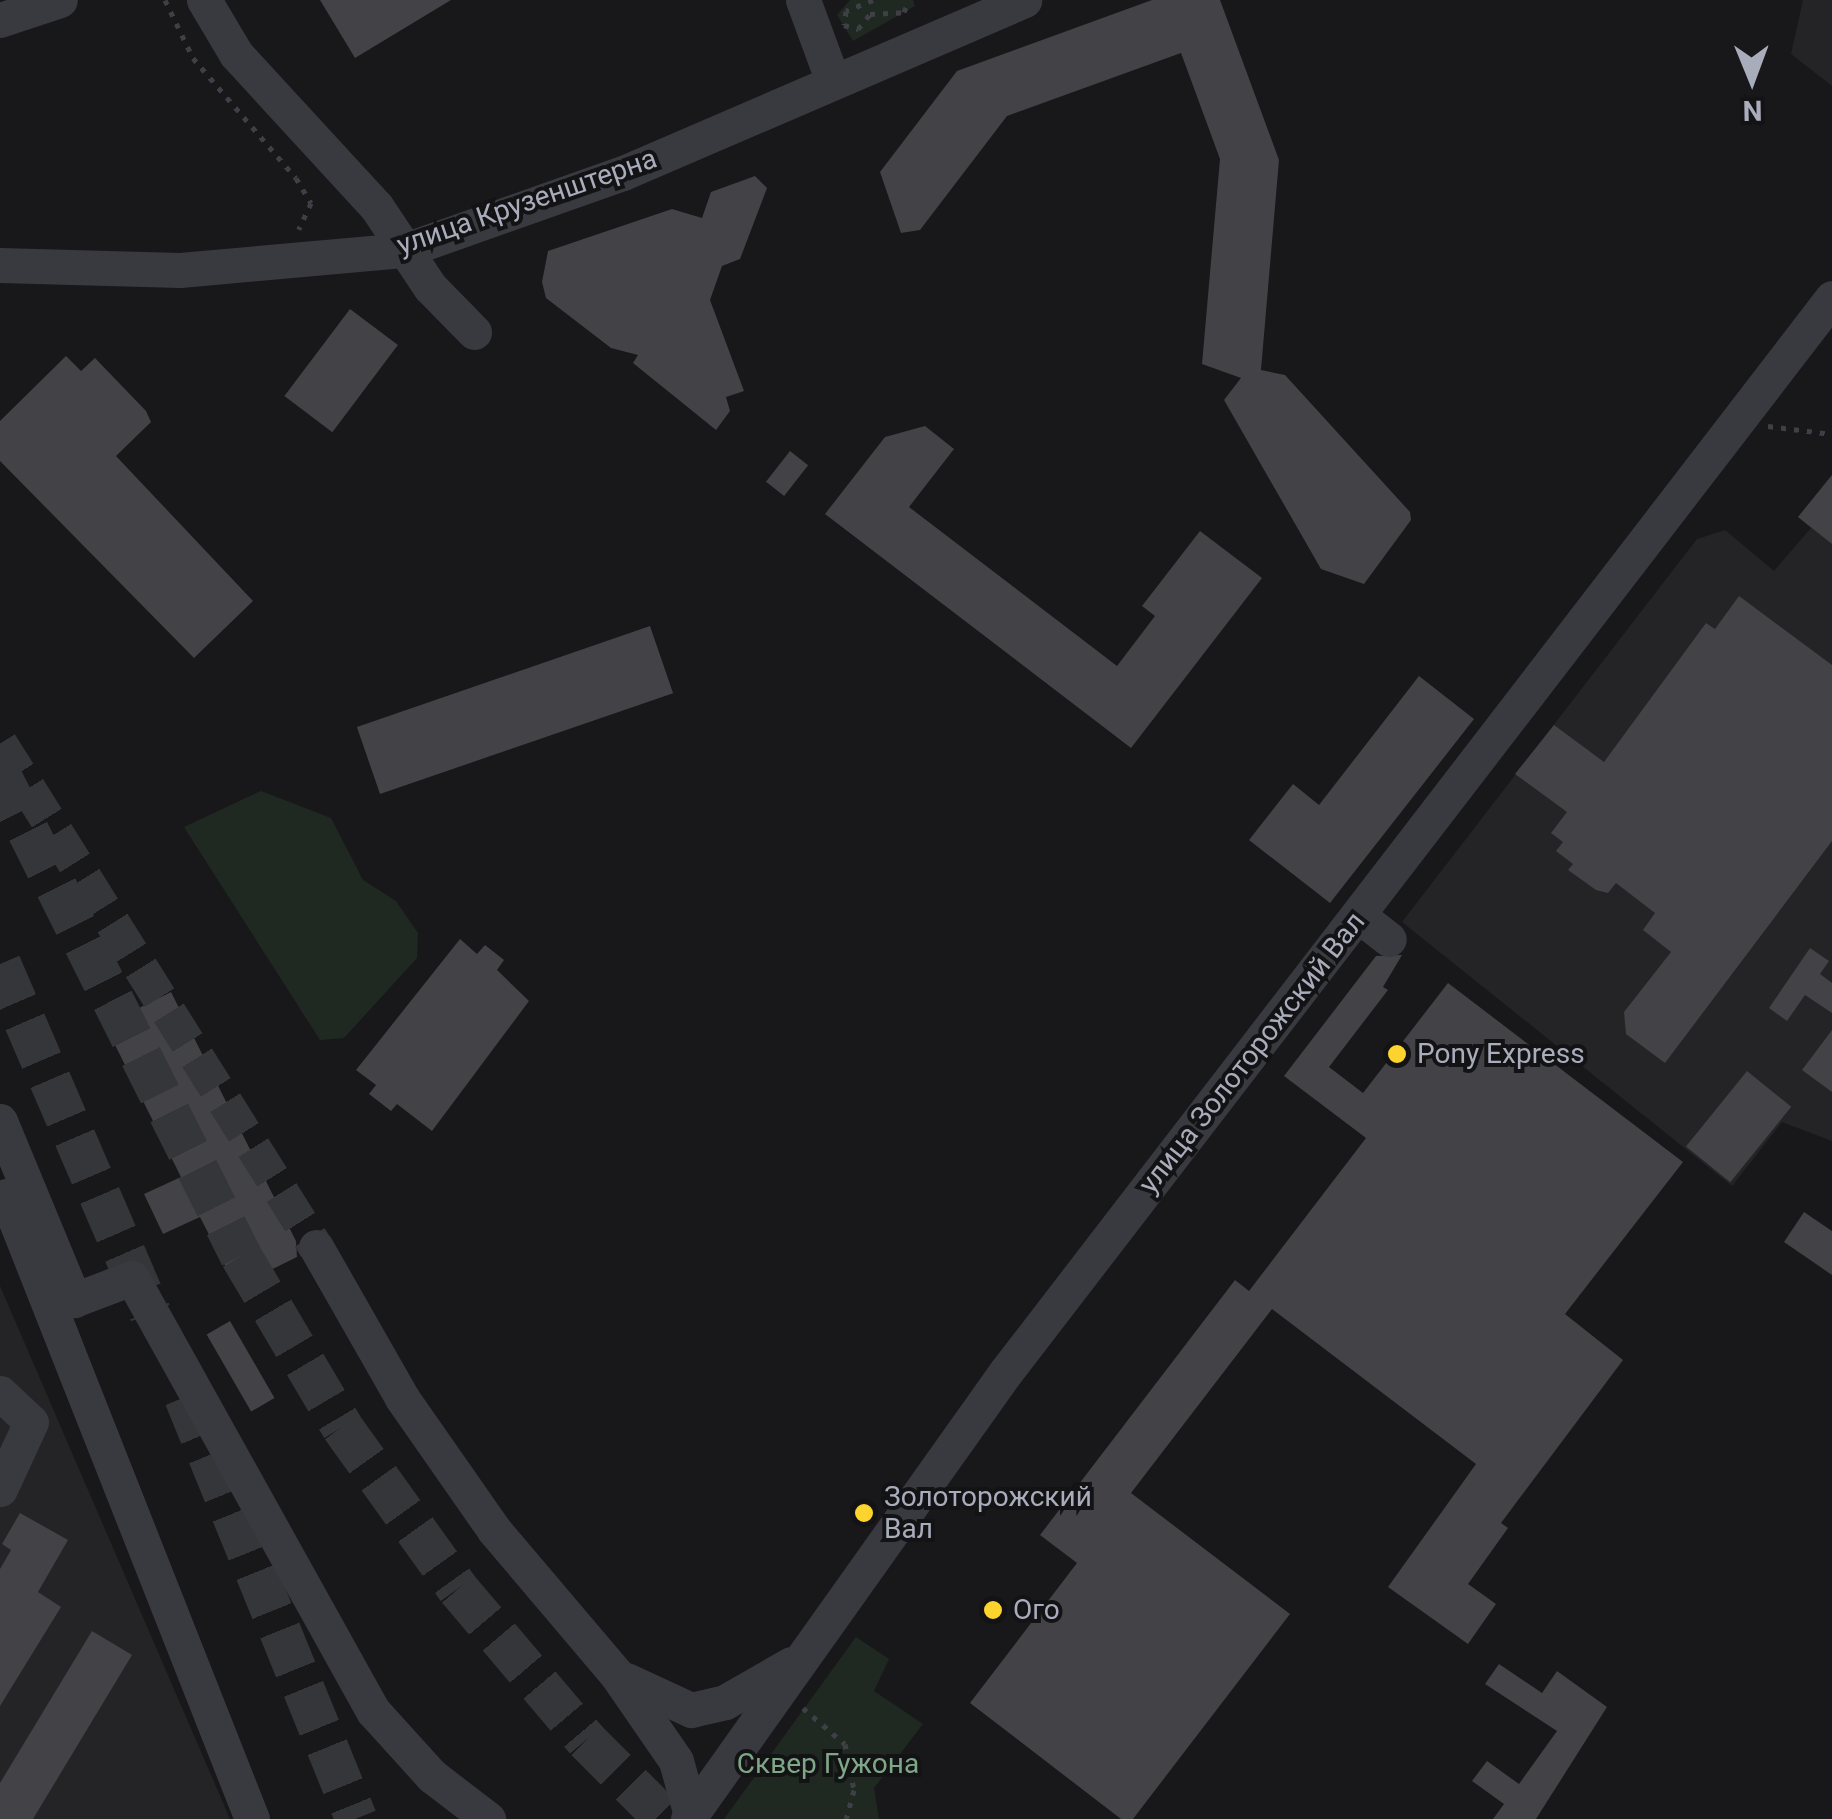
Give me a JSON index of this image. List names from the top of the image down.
{
  "streets": {
    "street": ["улица Крузенштерна", "улица Золоторожский Вал"]
  },
  "parks": ["Сквер Гужона"],
  "places": ["Pony Express", "Золоторожский Вал", "Ого"],
  "north": "bottom"
}
